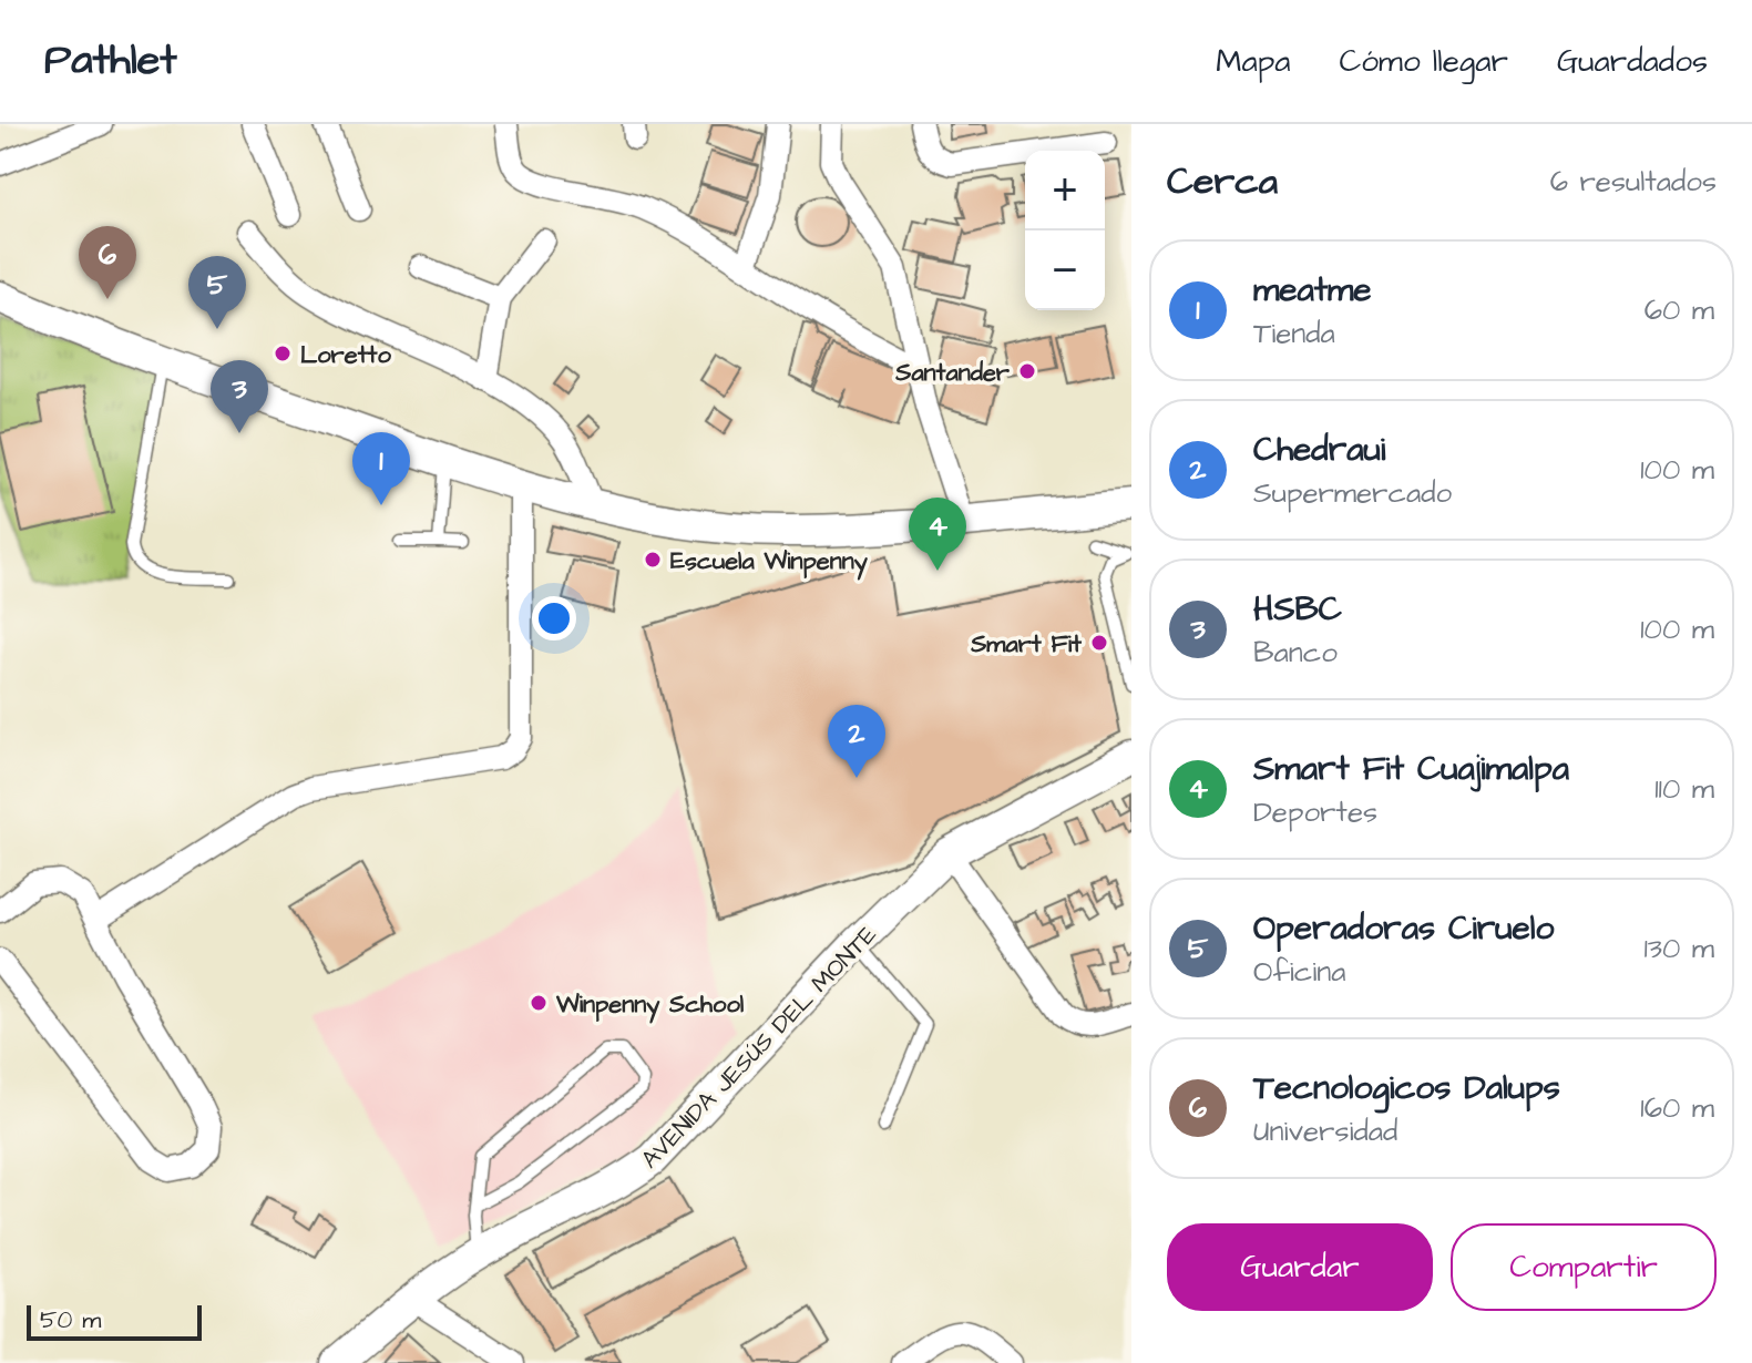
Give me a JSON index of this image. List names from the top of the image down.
{
  "streets": {
    "main road": ["AVENIDA JESÚS DEL MONTE"]
  },
  "places": [
    "Loretto",
    "Santander",
    "Escuela Winpenny",
    "Smart Fit",
    "Winpenny School"
  ],
  "scale_bar": "50 m",
  "page": {
    "header": "Pathlet",
    "nav": ["Mapa", "Cómo llegar", "Guardados"],
    "heading": ["Cerca", "6 resultados"],
    "map_buttons": ["+", "−"],
    "pins": [
      "6",
      "5",
      "3",
      "1",
      "4",
      "2"
    ],
    "list": [
      {
        "mark": "1",
        "name": "meatme",
        "note": "Tienda",
        "value": "60 m"
      },
      {
        "mark": "2",
        "name": "Chedraui",
        "note": "Supermercado",
        "value": "100 m"
      },
      {
        "mark": "3",
        "name": "HSBC",
        "note": "Banco",
        "value": "100 m"
      },
      {
        "mark": "4",
        "name": "Smart Fit Cuajimalpa",
        "note": "Deportes",
        "value": "110 m"
      },
      {
        "mark": "5",
        "name": "Operadoras Ciruelo",
        "note": "Oficina",
        "value": "130 m"
      },
      {
        "mark": "6",
        "name": "Tecnologicos Dalups",
        "note": "Universidad",
        "value": "160 m"
      }
    ],
    "buttons": ["Guardar", "Compartir"],
    "scale": "50 m"
  }
}
